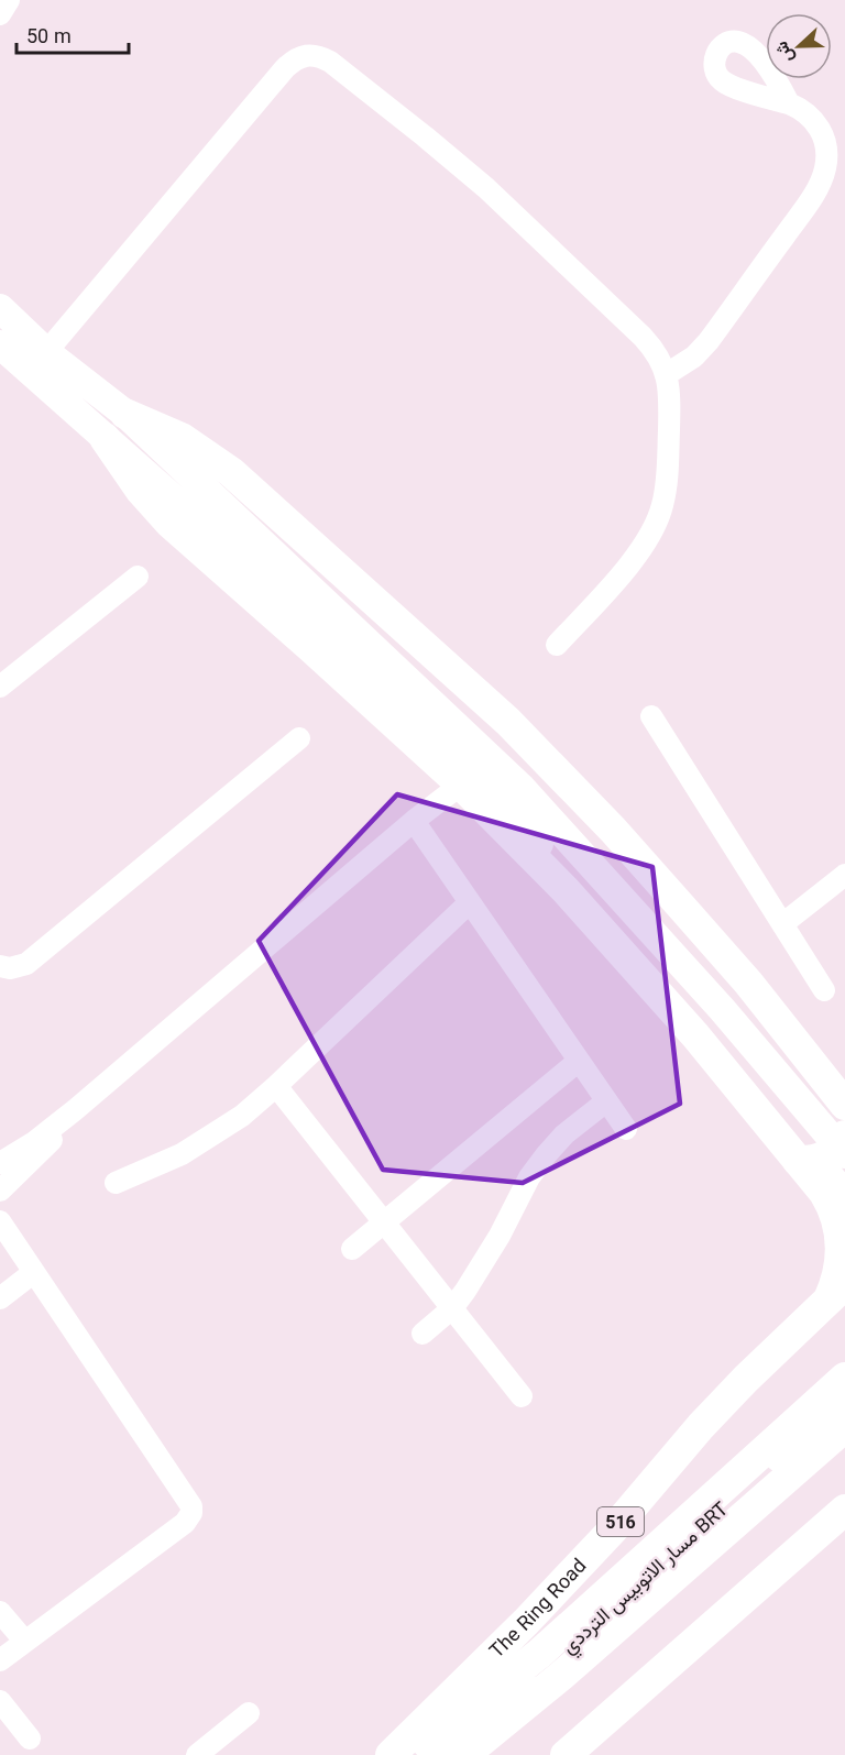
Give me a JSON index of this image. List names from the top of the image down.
{
  "streets": {
    "highway": ["516", "The Ring Road"],
    "lane": ["مسار الاتوبيس الترددي BRT"]
  },
  "scale_bar": "50 m",
  "north": "left"
}
